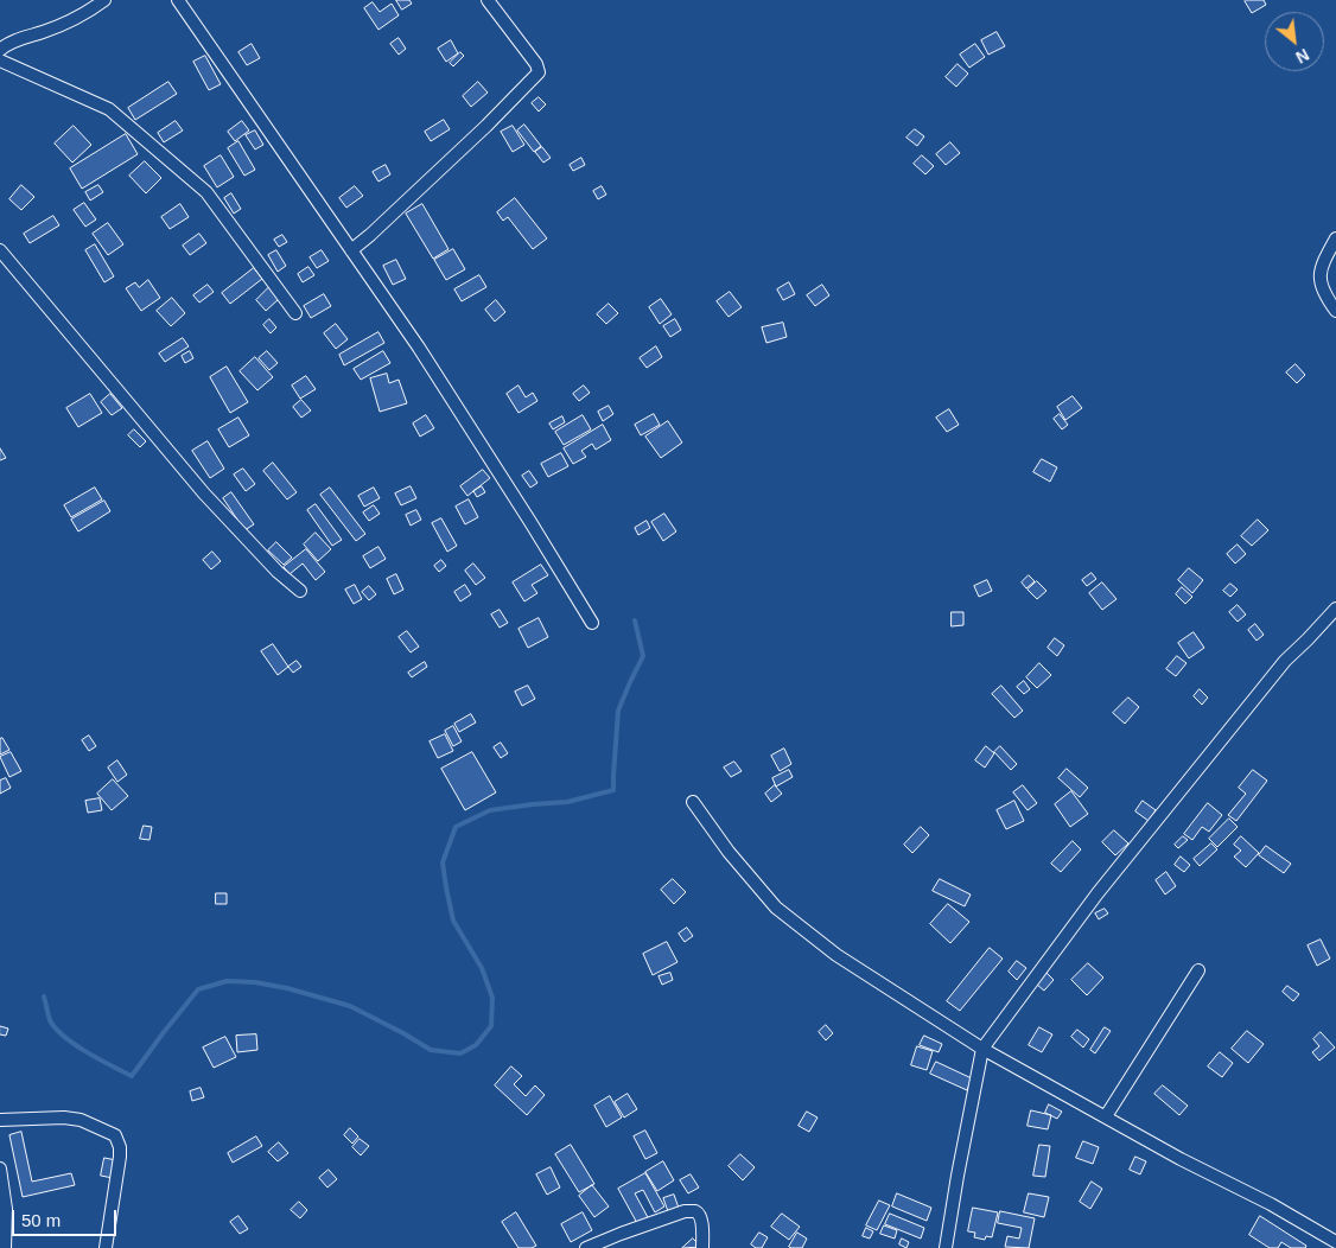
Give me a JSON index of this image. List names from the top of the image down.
{
  "scale_bar": "50 m",
  "north": "bottom right"
}
